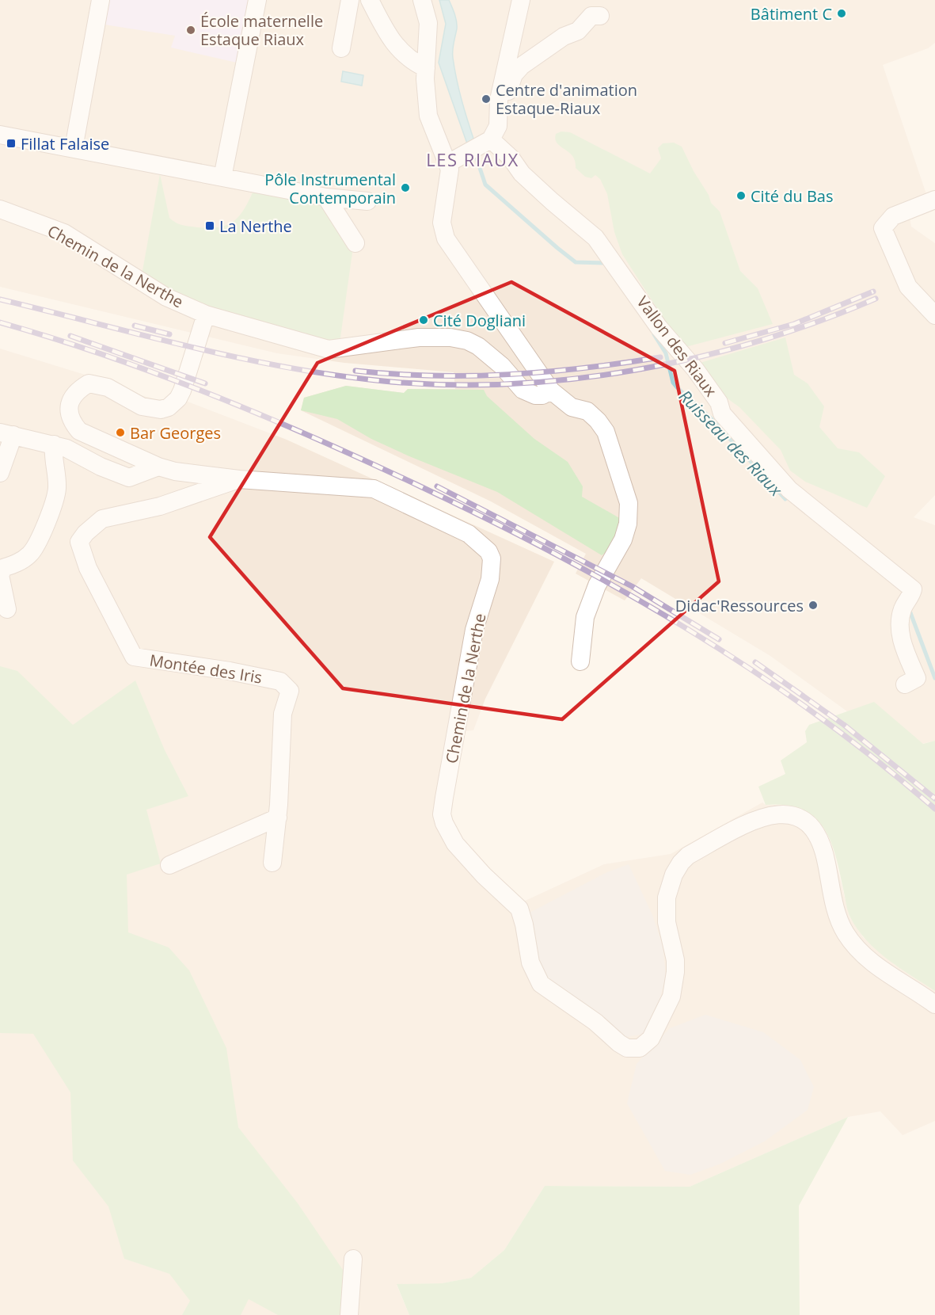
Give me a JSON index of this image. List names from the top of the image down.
{
  "streets": {
    "street": ["Chemin de la Nerthe", "Vallon des Riaux", "Montée des Iris"]
  },
  "crossings": [
    ["Chemin de la Nerthe", "Montée des Iris"]
  ],
  "districts": ["LES RIAUX"],
  "water": ["Ruisseau des Riaux"],
  "places": {
    "other": [
      "Bâtiment C",
      "École maternelle Estaque Riaux",
      "Centre d'animation Estaque-Riaux",
      "Pôle Instrumental Contemporain",
      "Cité du Bas",
      "Cité Dogliani",
      "Bar Georges",
      "Didac'Ressources"
    ],
    "transit": ["Fillat Falaise", "La Nerthe"]
  }
}
